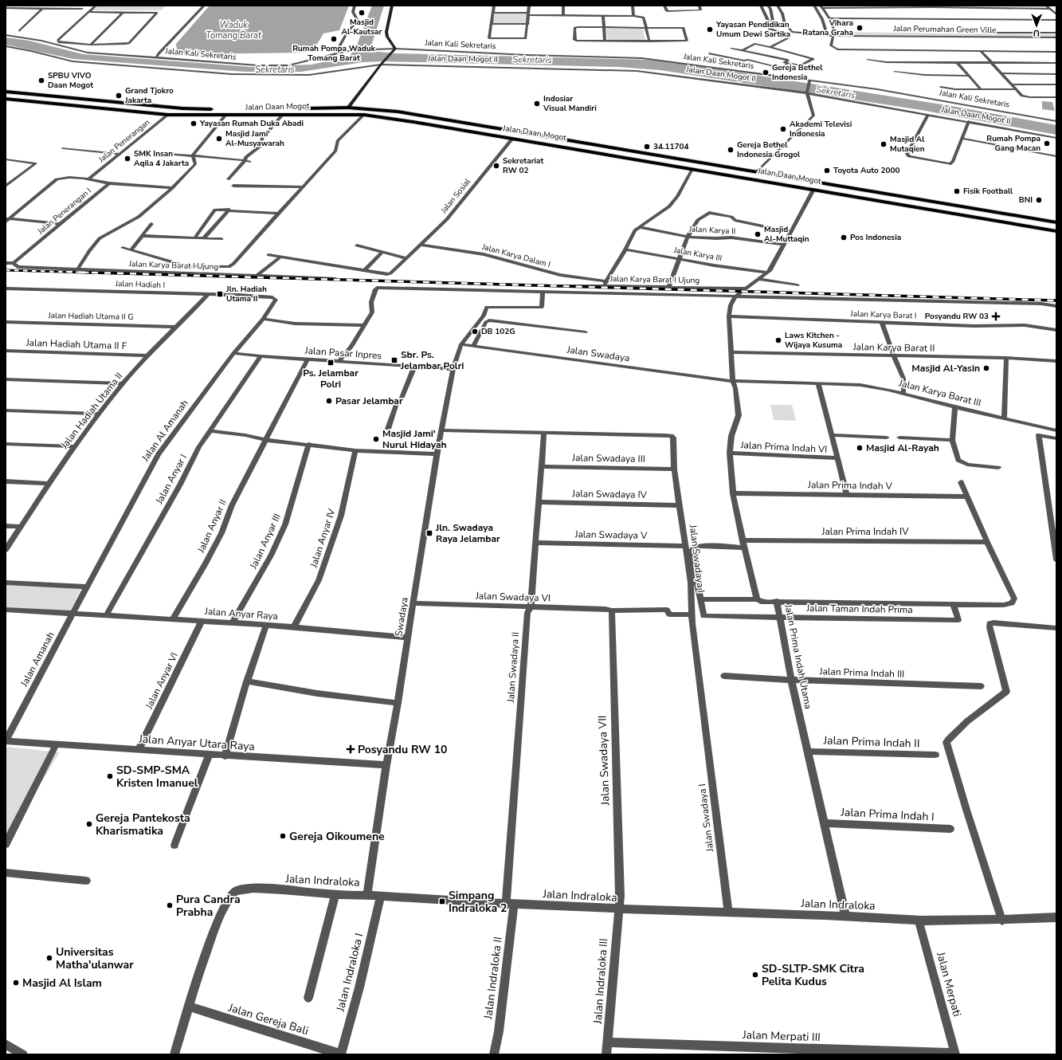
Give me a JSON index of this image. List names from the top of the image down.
{
  "streets": {
    "highway": ["Jalan Daan Mogot"],
    "street": [
      "Jalan Perumahan Green Ville",
      "Jalan Kali Sekretaris",
      "Jalan Daan Mogot II",
      "Jalan Penerangan",
      "Jalan Sosial",
      "Jalan Penerangan I",
      "Jalan Karya II",
      "Jalan Karya III",
      "Jalan Karya Dalam I",
      "Jalan Karya Barat I Ujung",
      "Jalan Hadiah I",
      "Jalan Karya Barat I",
      "Jalan Hadiah Utama II G",
      "Jalan Hadiah Utama II F",
      "Jalan Karya Barat II",
      "Jalan Pasar Inpres",
      "Jalan Swadaya",
      "Jalan Karya Barat III",
      "Jalan Hadiah Utama II",
      "Jalan Al Amanah",
      "Jalan Prima Indah VI",
      "Jalan Swadaya III",
      "Jalan Anyar I",
      "Jalan Prima Indah V",
      "Jalan Swadaya IV",
      "Jalan Anyar II",
      "Jalan Prima Indah IV",
      "Jalan Swadaya V",
      "Jalan Anyar IV",
      "Jalan Anyar III",
      "Jalan Swadaya I",
      "Jalan Swadaya VI",
      "Jalan Taman Indah Prima",
      "Jalan Anyar Raya",
      "Swadaya",
      "Jalan Prima Indah Utama",
      "Jalan Amanah",
      "Jalan Swadaya II",
      "Jalan Prima Indah III",
      "Jalan Anyar VI",
      "Jalan Prima Indah II",
      "Jalan Anyar Utara Raya",
      "Jalan Swadaya VII",
      "Jalan Prima Indah I",
      "Jalan Indraloka",
      "Jalan Indraloka I",
      "Jalan Indraloka II",
      "Jalan Indraloka III",
      "Jalan Merpati",
      "Jalan Gereja Bali",
      "Jalan Merpati III"
    ]
  },
  "crossings": [
    ["Jalan Kali Sekretaris", "Jalan Daan Mogot II"],
    ["Jalan Daan Mogot", "Jalan Penerangan"],
    ["Jalan Daan Mogot", "Jalan Sosial"],
    ["Jalan Penerangan", "Jalan Penerangan I"],
    ["Jalan Sosial", "Jalan Karya Dalam I"],
    ["Jalan Penerangan I", "Jalan Karya Barat I Ujung"],
    ["Jalan Hadiah I", "Jalan Hadiah Utama II"],
    ["Jalan Hadiah I", "Jalan Al Amanah"],
    ["Jalan Hadiah Utama II G", "Jalan Hadiah Utama II"],
    ["Jalan Hadiah Utama II F", "Jalan Hadiah Utama II"],
    ["Jalan Pasar Inpres", "Jalan Al Amanah"],
    ["Jalan Pasar Inpres", "Jalan Anyar I"],
    ["Jalan Pasar Inpres", "Jalan Anyar II"],
    ["Jalan Pasar Inpres", "Swadaya"],
    ["Jalan Swadaya", "Jalan Karya Barat III"],
    ["Jalan Swadaya", "Swadaya"],
    ["Jalan Al Amanah", "Jalan Amanah"],
    ["Jalan Swadaya III", "Jalan Swadaya I"],
    ["Jalan Swadaya III", "Jalan Swadaya II"],
    ["Jalan Anyar I", "Jalan Anyar Raya"],
    ["Jalan Swadaya IV", "Jalan Swadaya I"],
    ["Jalan Swadaya IV", "Jalan Swadaya II"],
    ["Jalan Anyar II", "Jalan Anyar Raya"],
    ["Jalan Prima Indah IV", "Jalan Taman Indah Prima"],
    ["Jalan Swadaya V", "Jalan Swadaya I"],
    ["Jalan Swadaya V", "Jalan Swadaya II"],
    ["Jalan Anyar IV", "Jalan Anyar Raya"],
    ["Jalan Anyar III", "Jalan Anyar Raya"],
    ["Jalan Swadaya I", "Jalan Swadaya VI"],
    ["Jalan Swadaya I", "Swadaya"],
    ["Jalan Swadaya I", "Jalan Swadaya II"],
    ["Jalan Swadaya I", "Jalan Indraloka"],
    ["Jalan Swadaya VI", "Swadaya"],
    ["Jalan Swadaya VI", "Jalan Swadaya II"],
    ["Jalan Swadaya VI", "Jalan Swadaya VII"],
    ["Jalan Taman Indah Prima", "Jalan Prima Indah Utama"],
    ["Jalan Anyar Raya", "Swadaya"],
    ["Jalan Anyar Raya", "Jalan Amanah"],
    ["Jalan Anyar Raya", "Jalan Anyar VI"],
    ["Swadaya", "Jalan Anyar Utara Raya"],
    ["Swadaya", "Jalan Indraloka"],
    ["Jalan Prima Indah Utama", "Jalan Prima Indah III"],
    ["Jalan Prima Indah Utama", "Jalan Prima Indah II"],
    ["Jalan Prima Indah Utama", "Jalan Prima Indah I"],
    ["Jalan Prima Indah Utama", "Jalan Indraloka"],
    ["Jalan Amanah", "Jalan Anyar Utara Raya"],
    ["Jalan Swadaya II", "Jalan Indraloka"],
    ["Jalan Swadaya II", "Jalan Indraloka II"],
    ["Jalan Anyar VI", "Jalan Anyar Utara Raya"],
    ["Jalan Swadaya VII", "Jalan Indraloka"],
    ["Jalan Swadaya VII", "Jalan Indraloka III"],
    ["Jalan Indraloka", "Jalan Indraloka I"],
    ["Jalan Indraloka", "Jalan Indraloka II"],
    ["Jalan Indraloka", "Jalan Indraloka III"],
    ["Jalan Indraloka", "Jalan Merpati"],
    ["Jalan Indraloka", "Jalan Gereja Bali"],
    ["Jalan Indraloka I", "Jalan Gereja Bali"],
    ["Jalan Indraloka III", "Jalan Merpati III"],
    ["Jalan Merpati", "Jalan Merpati III"]
  ],
  "water": ["Waduk Tomang Barat", "Sekretaris"],
  "places": {
    "other": [
      "Masjid Al-Kautsar",
      "Vihara Ratana Graha",
      "Yayasan Pendidikan Umum Dewi Sartika",
      "Rumah Pompa Waduk Tomang Barat",
      "Gereja Bethel Indonesia",
      "SPBU VIVO Daan Mogot",
      "Grand Tjokro Jakarta",
      "Indosiar Visual Mandiri",
      "Yayasan Rumah Duka Abadi",
      "Akademi Televisi Indonesia",
      "Masjid Jami' Al-Musyawarah",
      "Rumah Pompa Gang Macan",
      "Masjid Al Mutaqien",
      "34.11704",
      "Gereja Bethel Indonesia Grogol",
      "SMK Insan Aqila 4 Jakarta",
      "Sekretariat RW 02",
      "Toyota Auto 2000",
      "Fisik Football",
      "BNI",
      "Masjid Al-Muttaqin",
      "Pos Indonesia",
      "DB 102G",
      "Laws Kitchen - Wijaya Kusuma",
      "Masjid Al-Yasin",
      "Pasar Jelambar",
      "Masjid Jami' Nurul Hidayah",
      "Masjid Al-Rayah",
      "SD-SMP-SMA Kristen Imanuel",
      "Gereja Pantekosta Kharismatika",
      "Gereja Oikoumene",
      "Pura Candra Prabha",
      "Universitas Matha'ulanwar",
      "SD-SLTP-SMK Citra Pelita Kudus",
      "Masjid Al Islam"
    ],
    "transit": [
      "Jln. Hadiah Utama II",
      "Sbr. Ps. Jelambar Polri",
      "Ps. Jelambar Polri",
      "Jln. Swadaya Raya Jelambar",
      "Simpang Indraloka 2"
    ],
    "health": ["Posyandu RW 03", "Posyandu RW 10"]
  },
  "north": "bottom"
}
